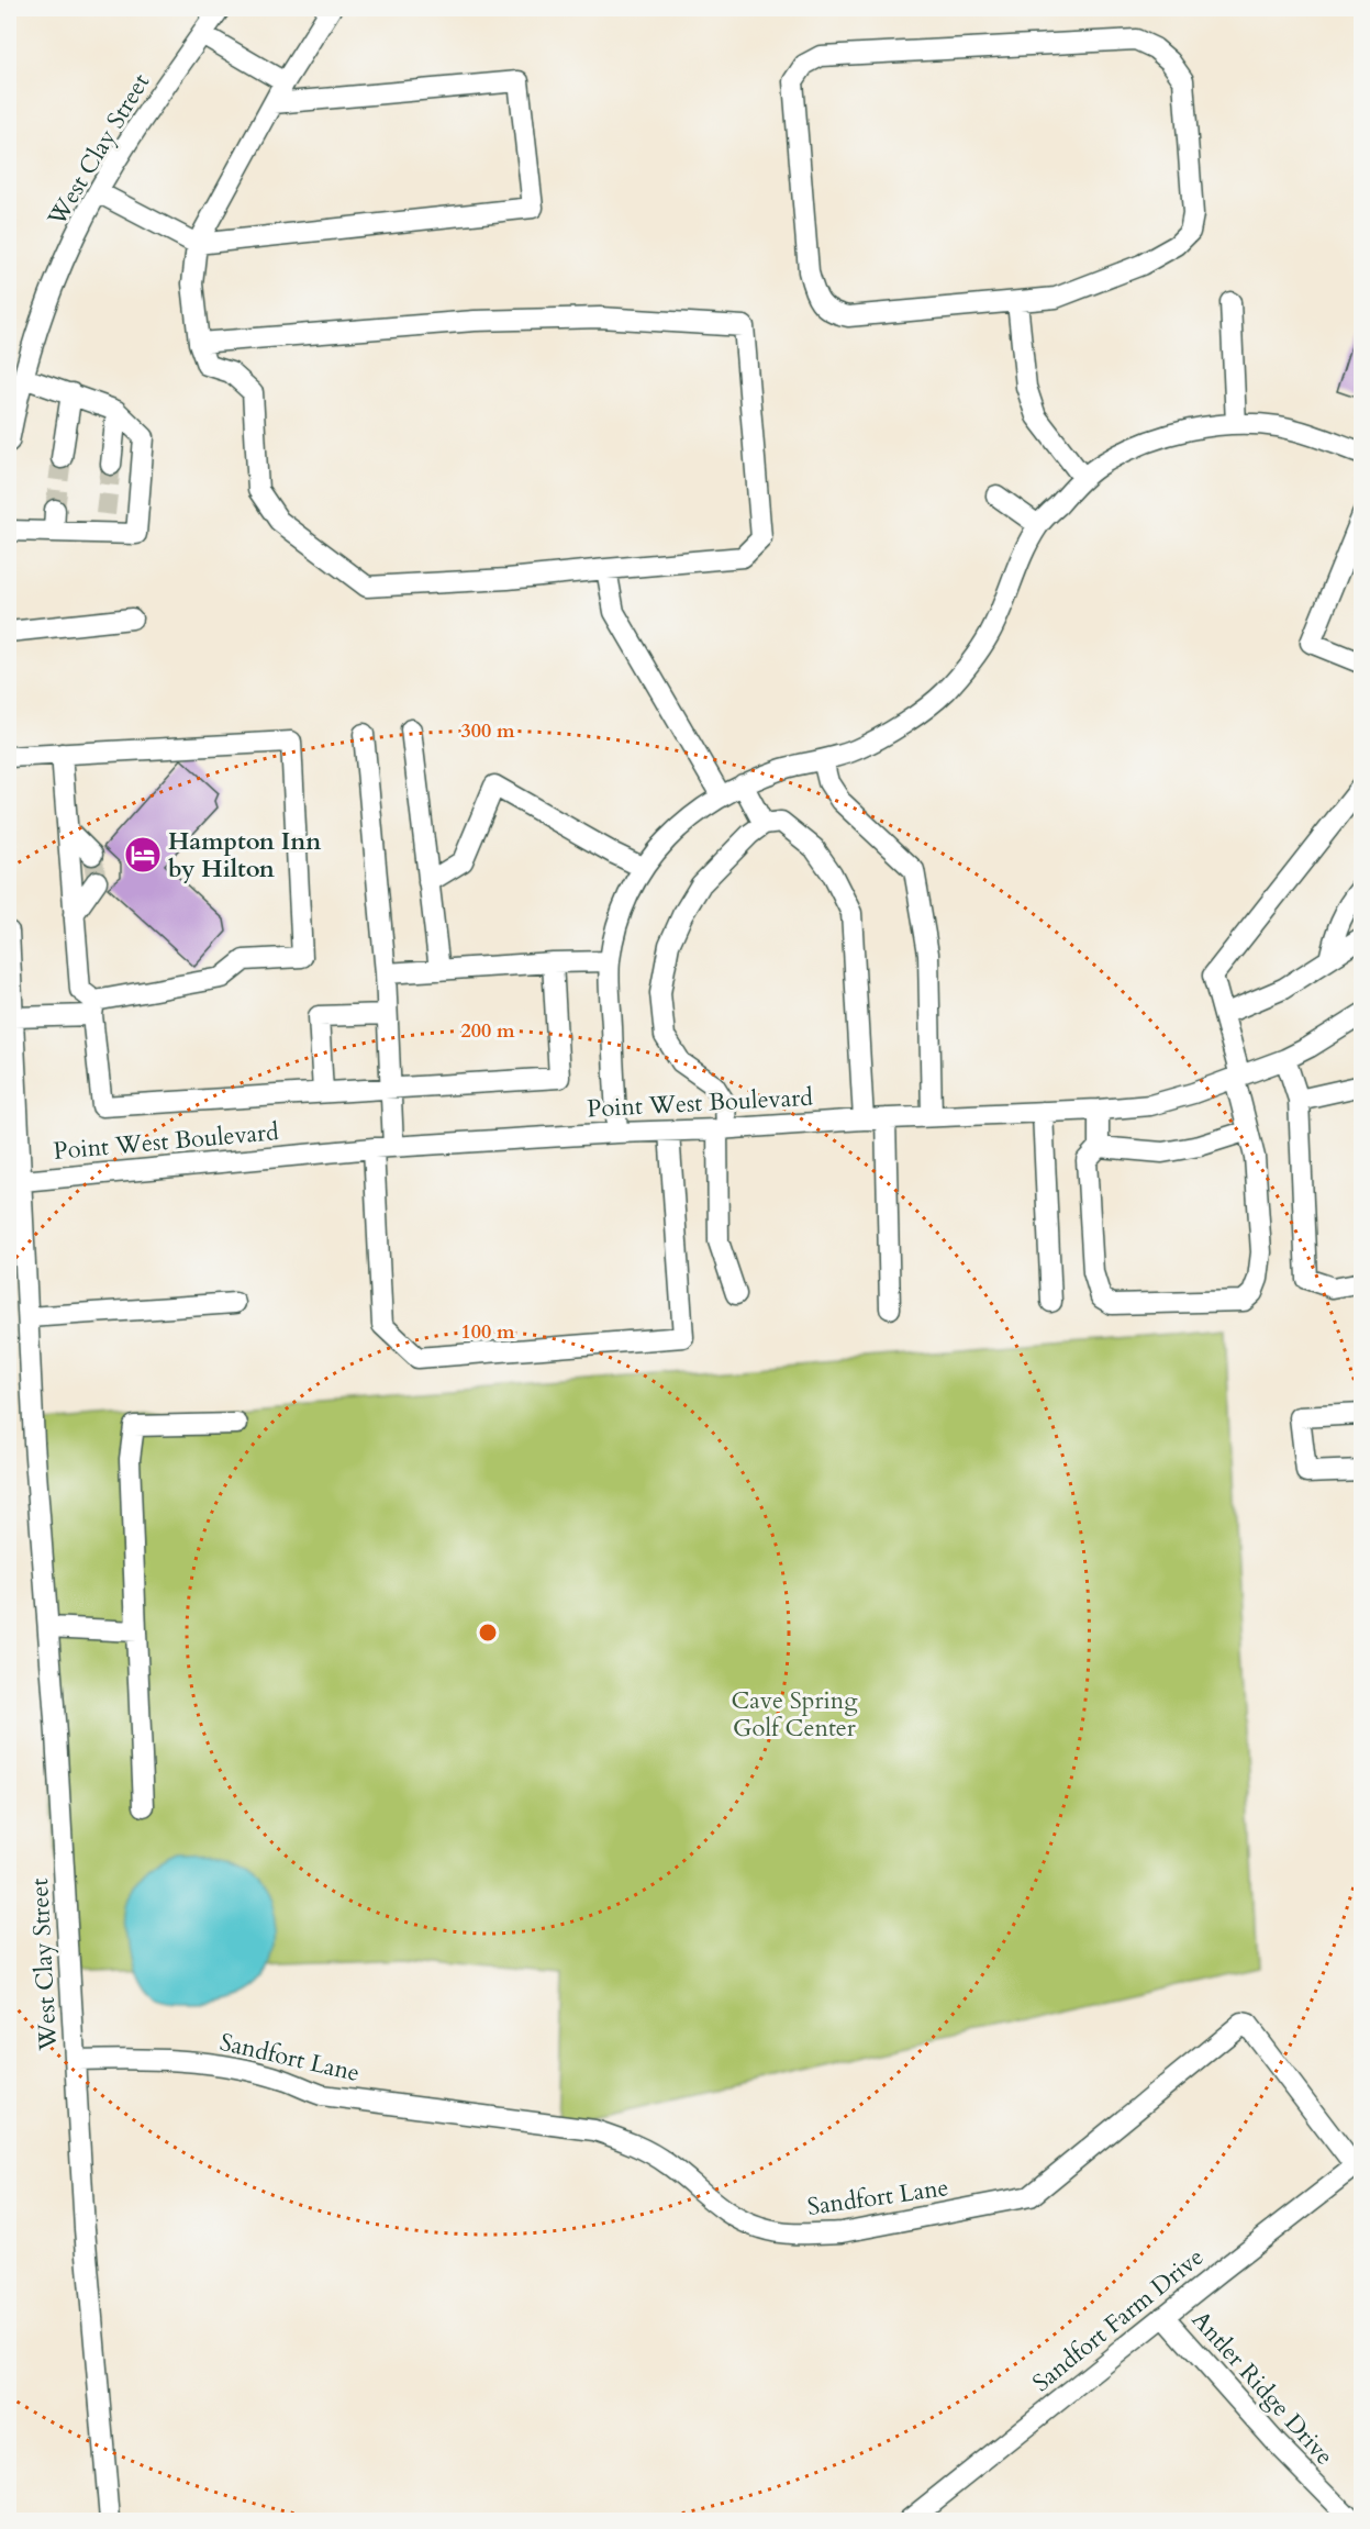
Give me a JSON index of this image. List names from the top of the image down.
{
  "streets": {
    "street": [
      "West Clay Street",
      "Point West Boulevard",
      "Sandfort Lane",
      "Sandfort Farm Drive",
      "Antler Ridge Drive"
    ]
  },
  "crossings": [
    ["West Clay Street", "Point West Boulevard"],
    ["West Clay Street", "Sandfort Lane"],
    ["Sandfort Lane", "Sandfort Farm Drive"],
    ["Sandfort Farm Drive", "Antler Ridge Drive"]
  ],
  "parks": ["Cave Spring Golf Center"],
  "places": {
    "hotel": ["Hampton Inn by Hilton"]
  },
  "rings": ["300 m", "200 m", "100 m"]
}
